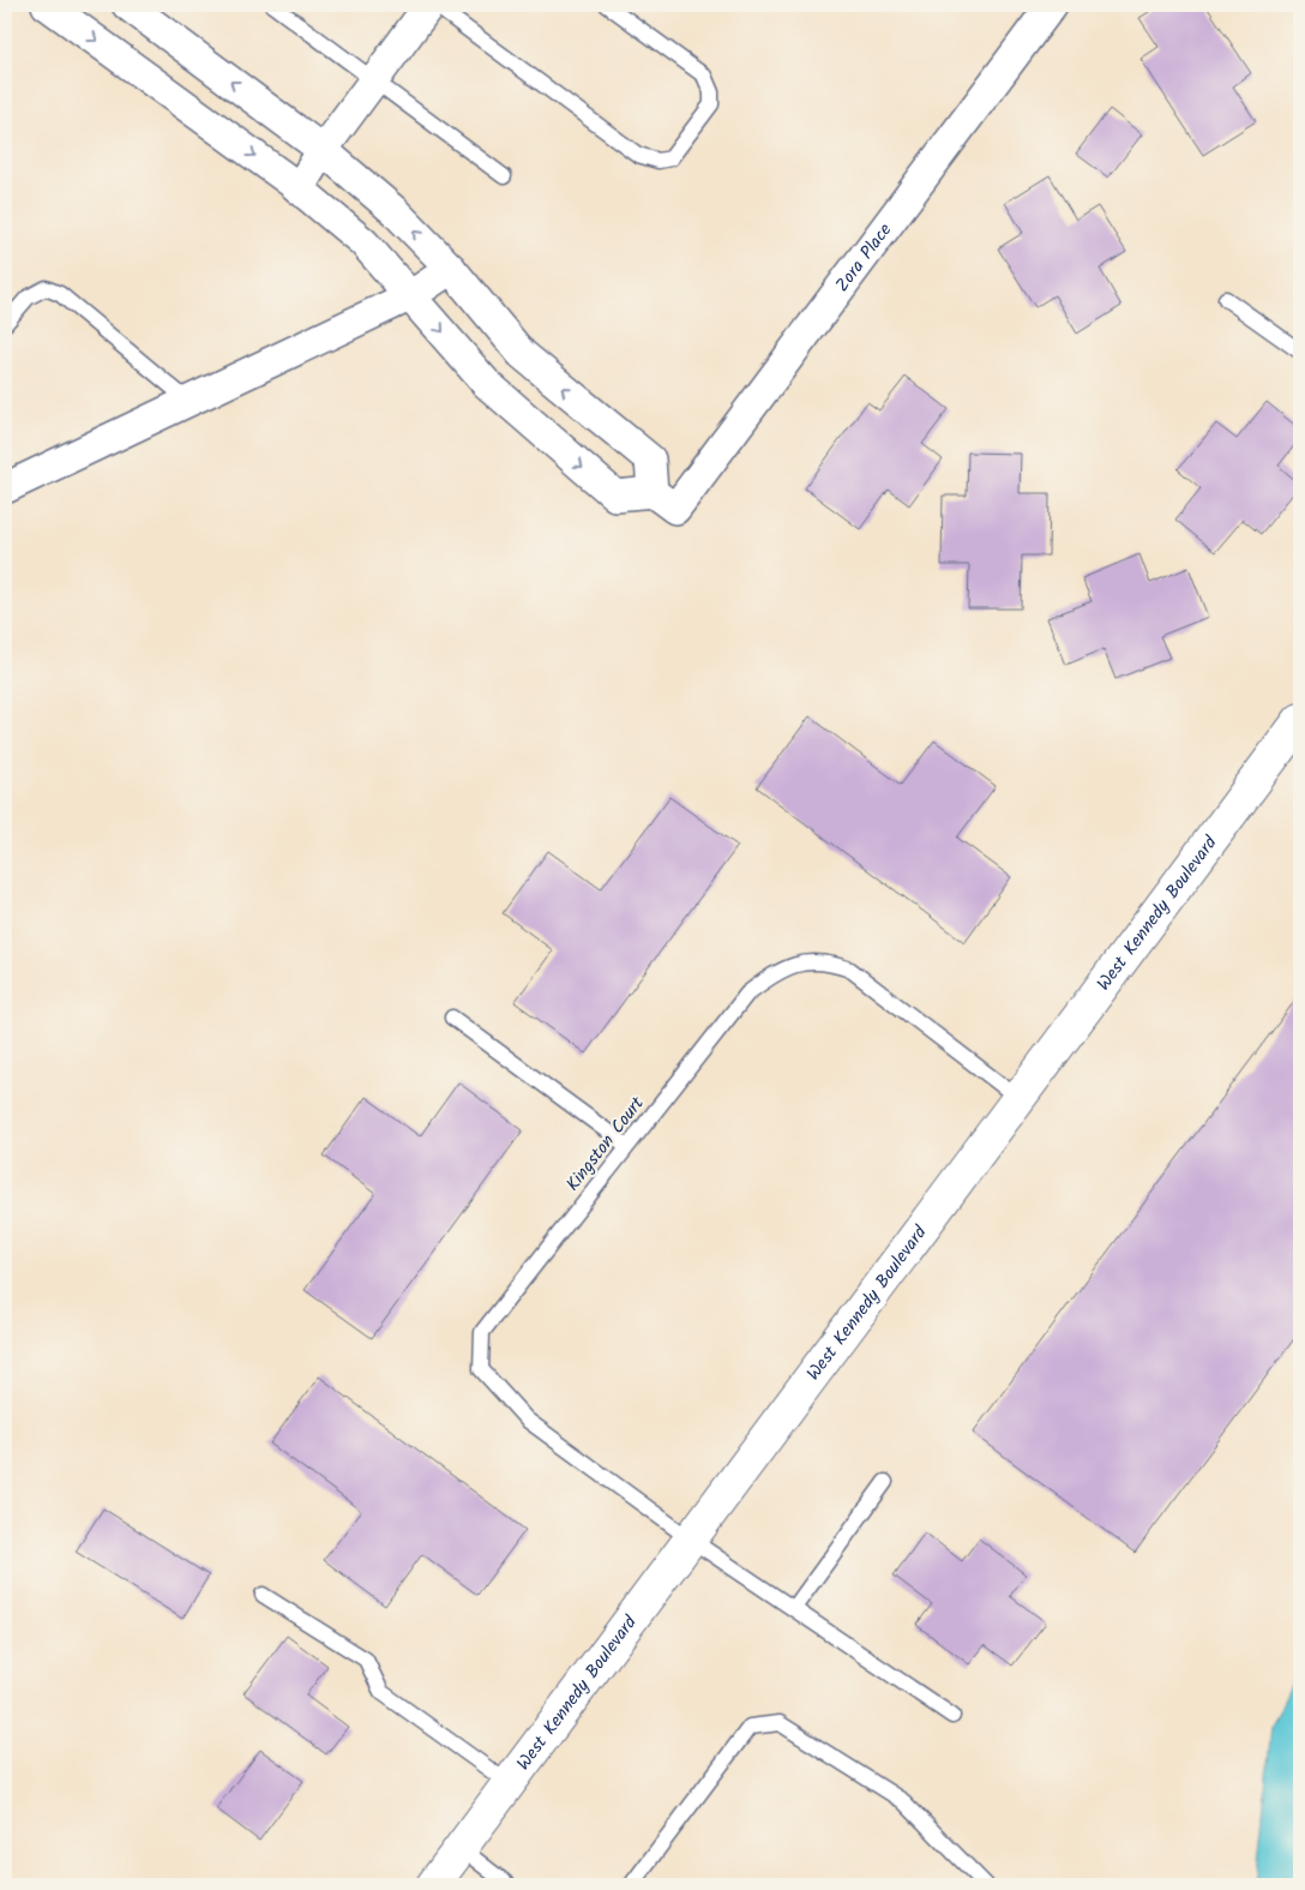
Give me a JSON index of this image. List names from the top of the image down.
{
  "streets": {
    "main road": ["West Kennedy Boulevard"],
    "street": ["Zora Place"],
    "lane": ["Kingston Court"]
  },
  "crossings": [
    ["West Kennedy Boulevard", "Kingston Court"]
  ]
}
